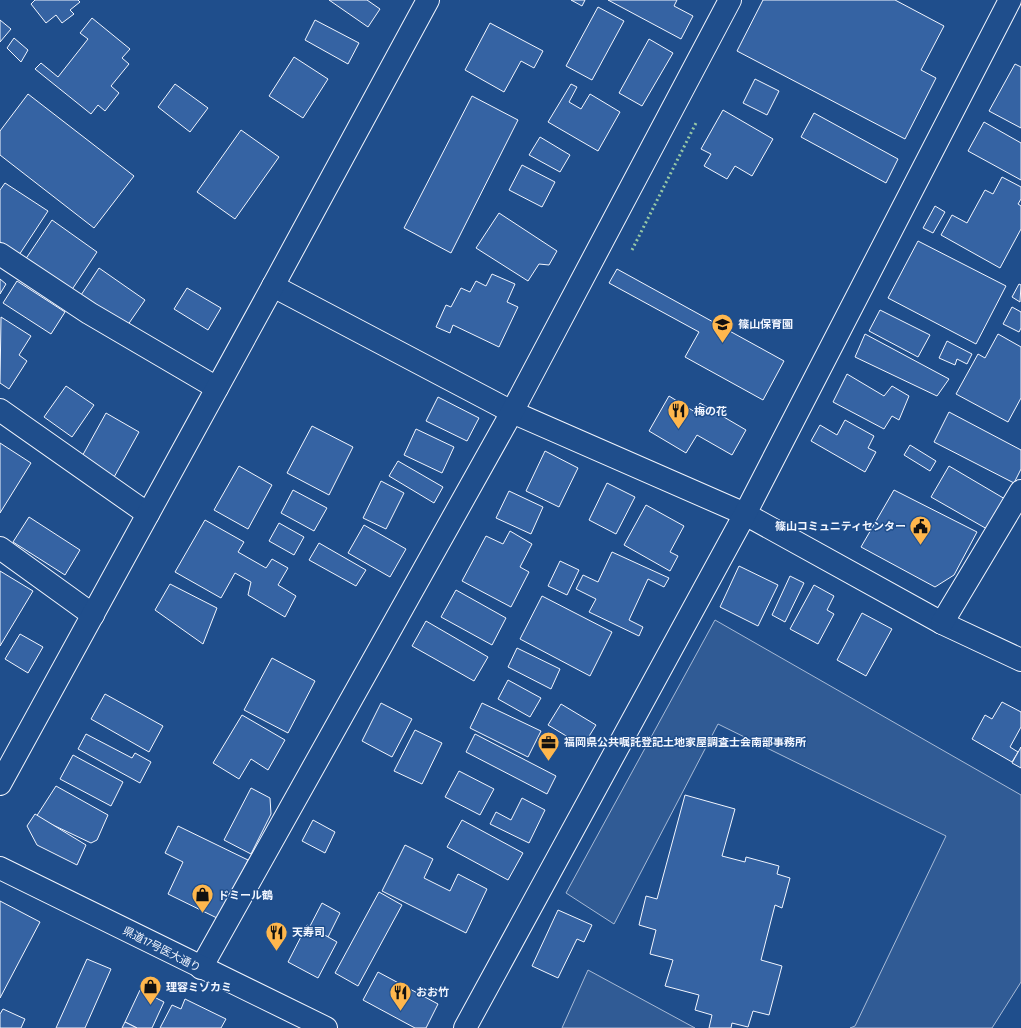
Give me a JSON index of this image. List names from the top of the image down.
{
  "streets": {
    "street": ["県道17号医大通り"]
  },
  "places": {
    "school or university": ["篠山保育園"],
    "restaurant": ["梅の花", "天寿司", "おお竹"],
    "public building": ["篠山コミュニティセンター"],
    "office": ["福岡県公共嘱託登記土地家屋調査士会南部事務所"],
    "shop": ["ドミール鶴", "理容ミゾカミ"]
  }
}
